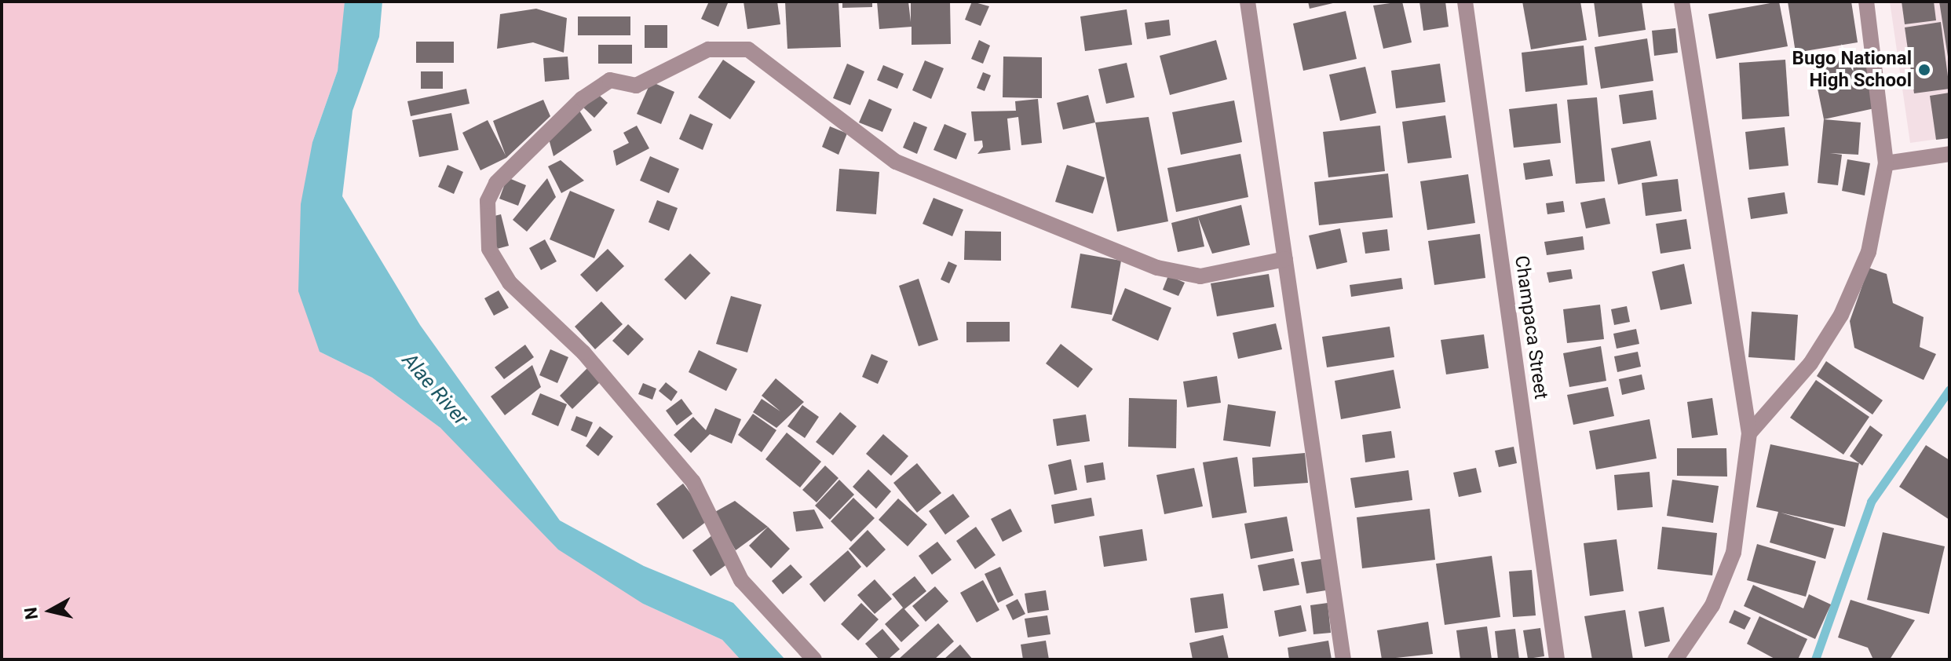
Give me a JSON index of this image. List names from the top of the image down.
{
  "streets": {
    "street": ["Champaca Street"]
  },
  "water": ["Alae River"],
  "places": ["Bugo National High School"],
  "north": "left"
}
